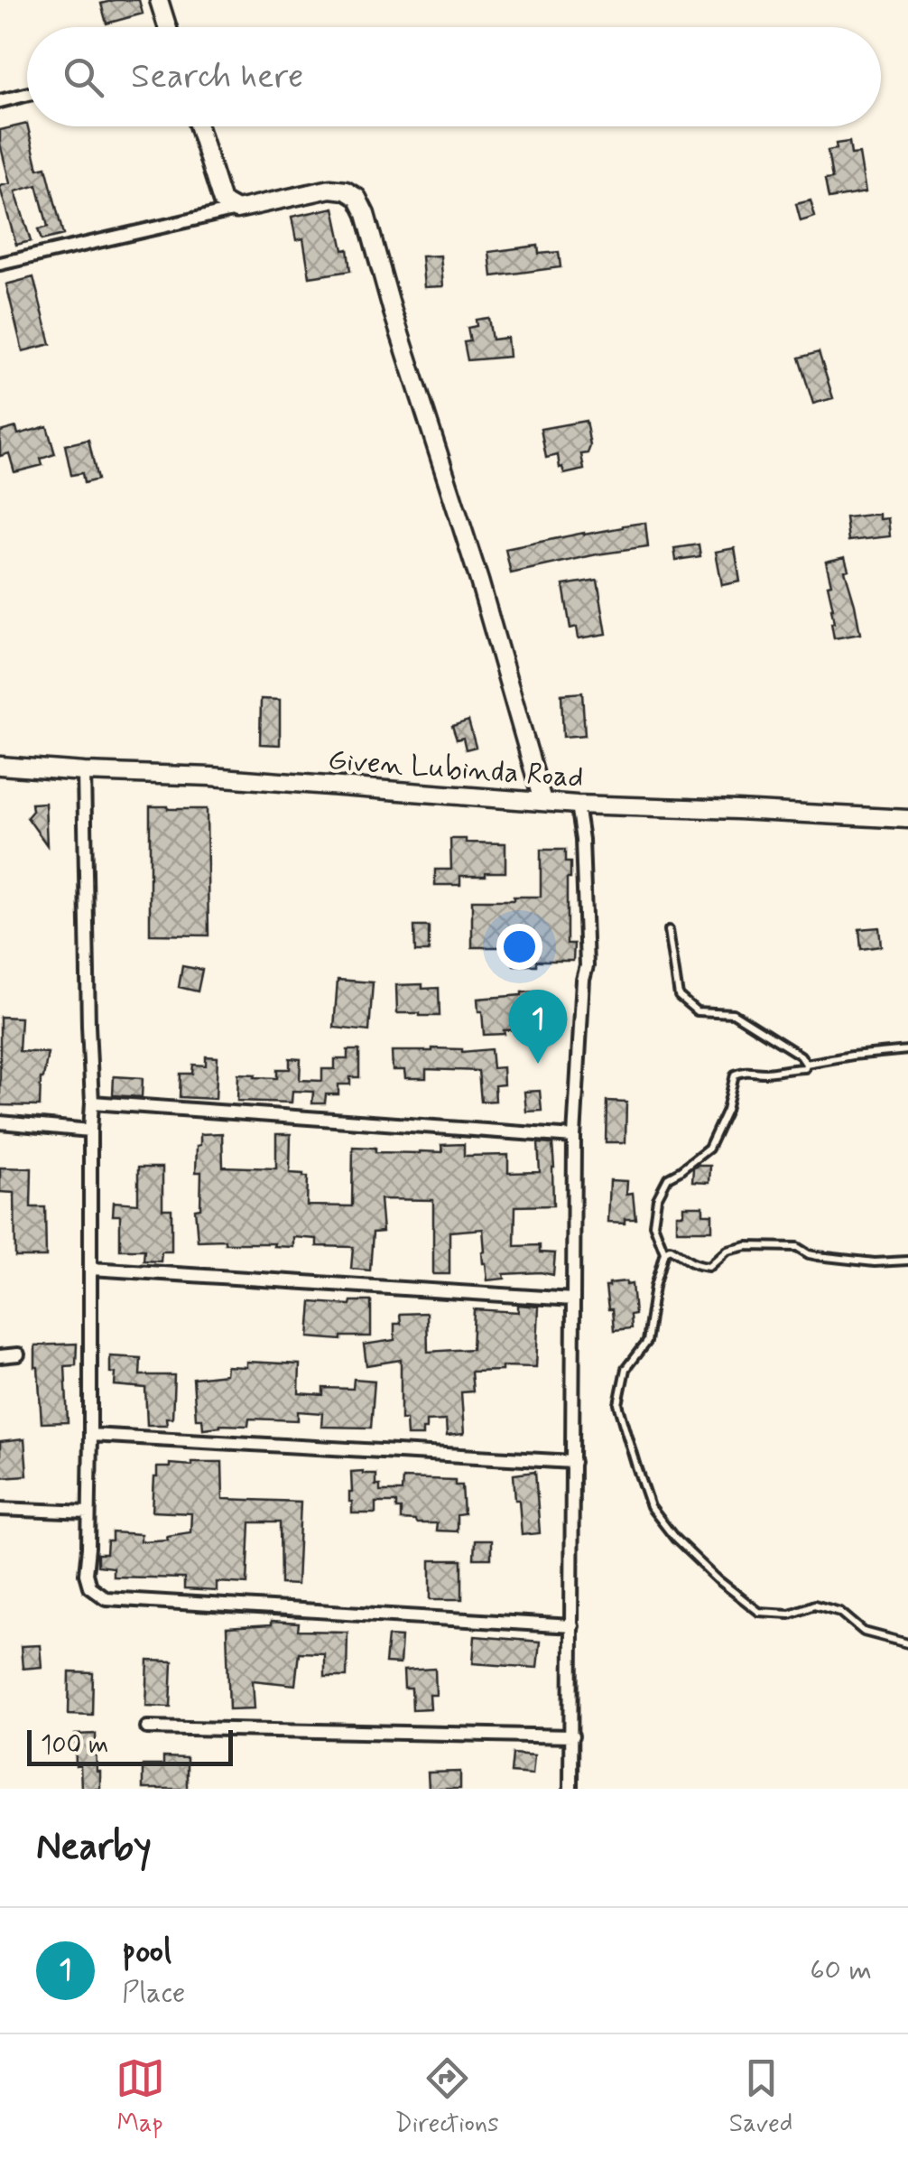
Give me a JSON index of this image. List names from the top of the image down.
{
  "streets": {
    "street": ["Given Lubinda Road"]
  },
  "scale_bar": "100 m",
  "page": {
    "search": "Search here",
    "pins": "1",
    "scale": "100 m",
    "heading": "Nearby",
    "list": [
      {
        "mark": "1",
        "name": "pool",
        "note": "Place",
        "value": "60 m"
      }
    ],
    "nav": ["Map", "Directions", "Saved"]
  }
}
